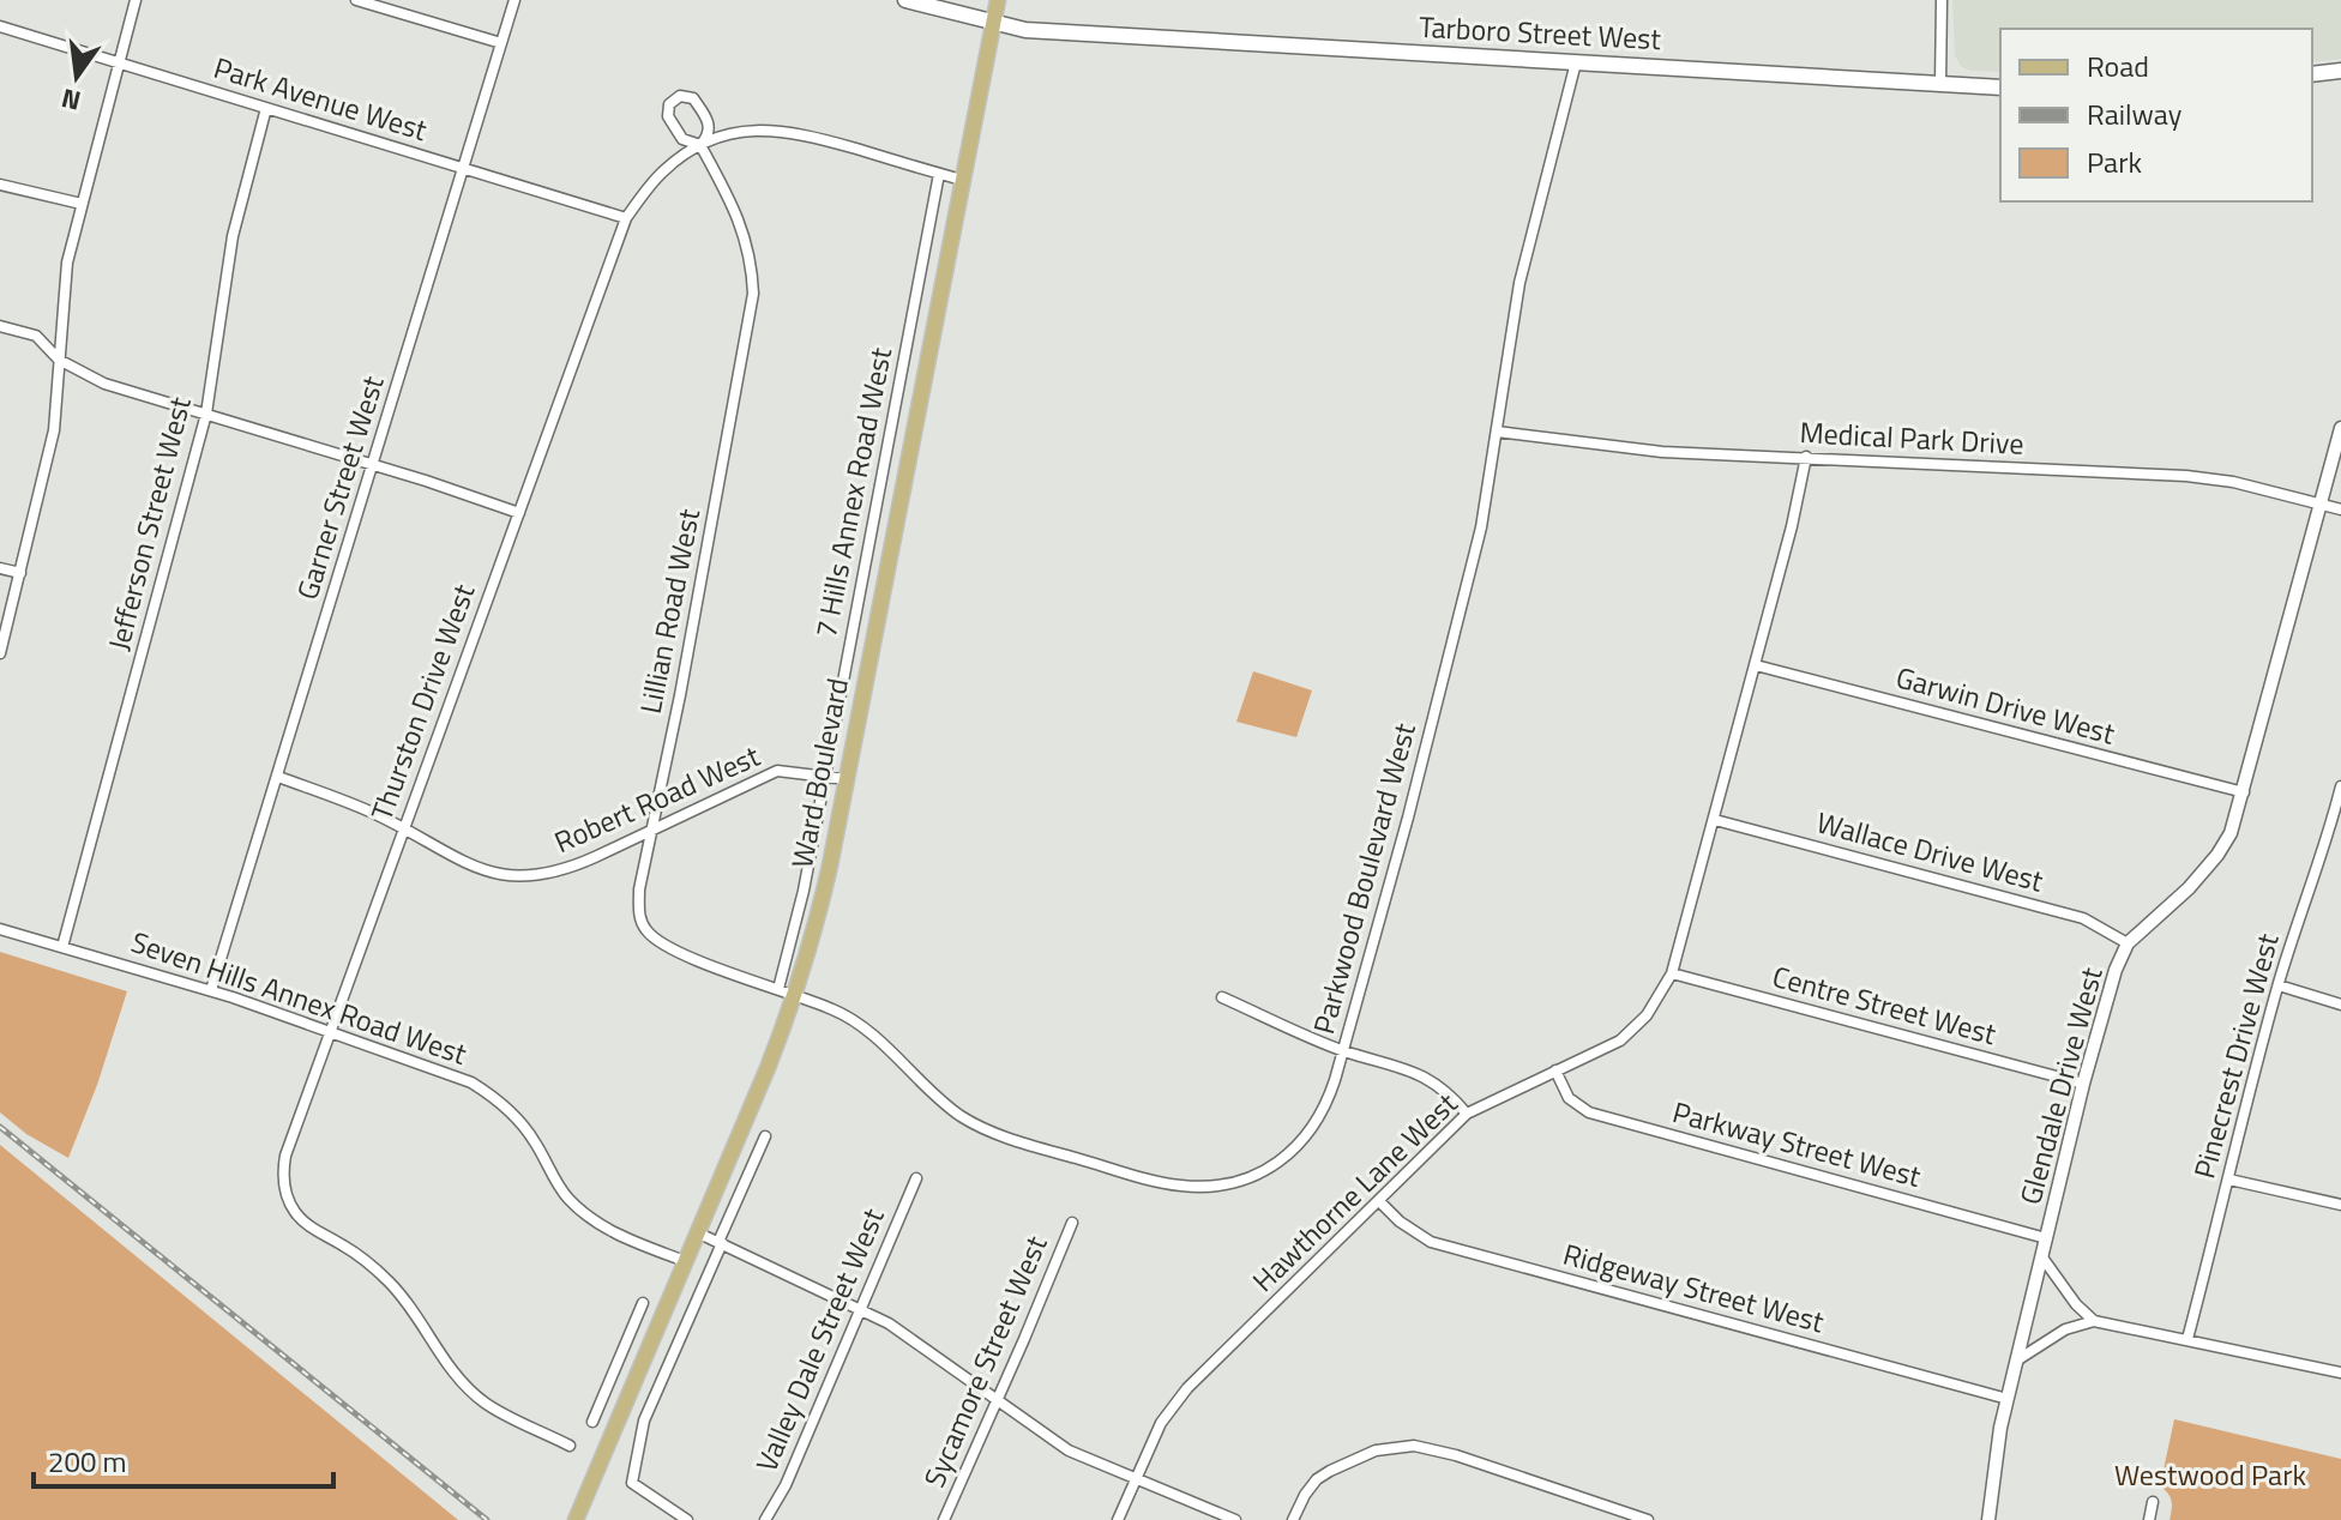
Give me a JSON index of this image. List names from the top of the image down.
{
  "streets": {
    "main road": ["Tarboro Street West", "Ward Boulevard"],
    "street": [
      "Park Avenue West",
      "Medical Park Drive",
      "Garner Street West",
      "7 Hills Annex Road West",
      "Jefferson Street West",
      "Lillian Road West",
      "Thurston Drive West",
      "Garwin Drive West",
      "Robert Road West",
      "Wallace Drive West",
      "Parkwood Boulevard West",
      "Seven Hills Annex Road West",
      "Centre Street West",
      "Pinecrest Drive West",
      "Glendale Drive West",
      "Parkway Street West",
      "Hawthorne Lane West",
      "Ridgeway Street West",
      "Valley Dale Street West",
      "Sycamore Street West"
    ]
  },
  "crossings": [
    ["Tarboro Street West", "Ward Boulevard"],
    ["Tarboro Street West", "Parkwood Boulevard West"],
    ["Park Avenue West", "Garner Street West"],
    ["Park Avenue West", "Jefferson Street West"],
    ["Park Avenue West", "Thurston Drive West"],
    ["Medical Park Drive", "Parkwood Boulevard West"],
    ["Medical Park Drive", "Glendale Drive West"],
    ["Medical Park Drive", "Hawthorne Lane West"],
    ["Garner Street West", "Robert Road West"],
    ["Garner Street West", "Seven Hills Annex Road West"],
    ["7 Hills Annex Road West", "Lillian Road West"],
    ["7 Hills Annex Road West", "Thurston Drive West"],
    ["7 Hills Annex Road West", "Robert Road West"],
    ["Jefferson Street West", "Seven Hills Annex Road West"],
    ["Lillian Road West", "Thurston Drive West"],
    ["Lillian Road West", "Ward Boulevard"],
    ["Lillian Road West", "Robert Road West"],
    ["Lillian Road West", "Parkwood Boulevard West"],
    ["Thurston Drive West", "Ward Boulevard"],
    ["Thurston Drive West", "Robert Road West"],
    ["Thurston Drive West", "Seven Hills Annex Road West"],
    ["Garwin Drive West", "Glendale Drive West"],
    ["Garwin Drive West", "Hawthorne Lane West"],
    ["Ward Boulevard", "Robert Road West"],
    ["Ward Boulevard", "Parkwood Boulevard West"],
    ["Ward Boulevard", "Seven Hills Annex Road West"],
    ["Wallace Drive West", "Glendale Drive West"],
    ["Wallace Drive West", "Hawthorne Lane West"],
    ["Centre Street West", "Glendale Drive West"],
    ["Centre Street West", "Hawthorne Lane West"],
    ["Glendale Drive West", "Parkway Street West"],
    ["Glendale Drive West", "Ridgeway Street West"],
    ["Parkway Street West", "Hawthorne Lane West"],
    ["Hawthorne Lane West", "Ridgeway Street West"]
  ],
  "parks": ["Westwood Park"],
  "legend": ["Road", "Railway", "Park"],
  "scale_bar": "200 m",
  "north": "bottom"
}
